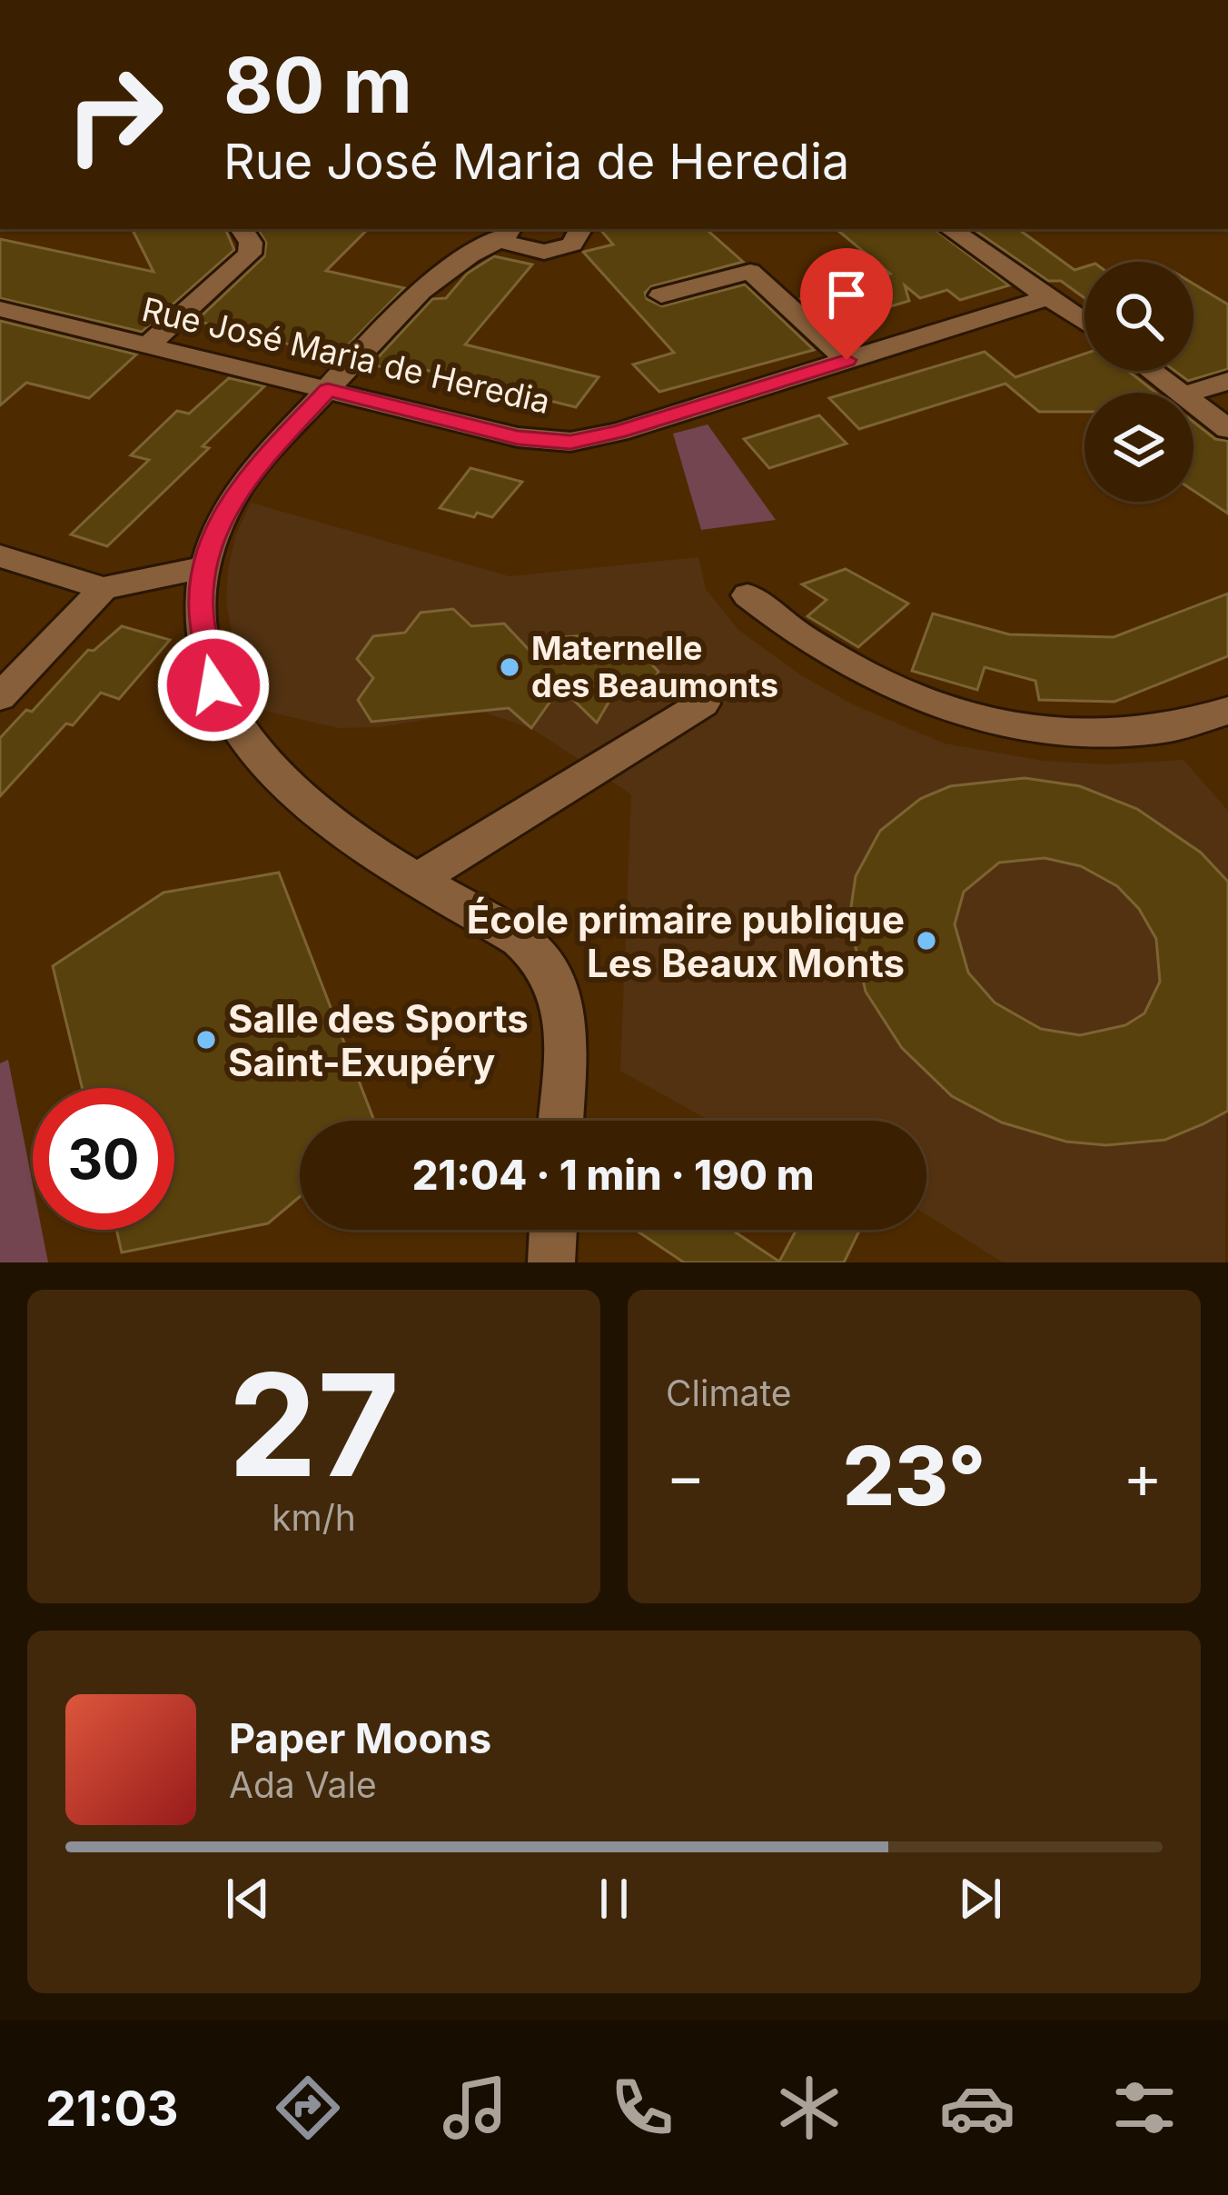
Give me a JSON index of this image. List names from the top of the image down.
{
  "streets": {
    "street": ["Rue José Maria de Heredia"]
  },
  "places": ["Maternelle des Beaumonts", "École primaire publique Les Beaux Monts", "Salle des Sports Saint-Exupéry"],
  "page": {
    "turn": ["80 m", "Rue José Maria de Heredia"],
    "limit": "30",
    "trip": "21:04 · 1 min · 190 m",
    "tile": [
      ["27", "km/h"],
      "Climate"
    ],
    "heat": ["−", "23°", "+"],
    "song": ["Paper Moons", "Ada Vale"],
    "tabs": "21:03"
  }
}
